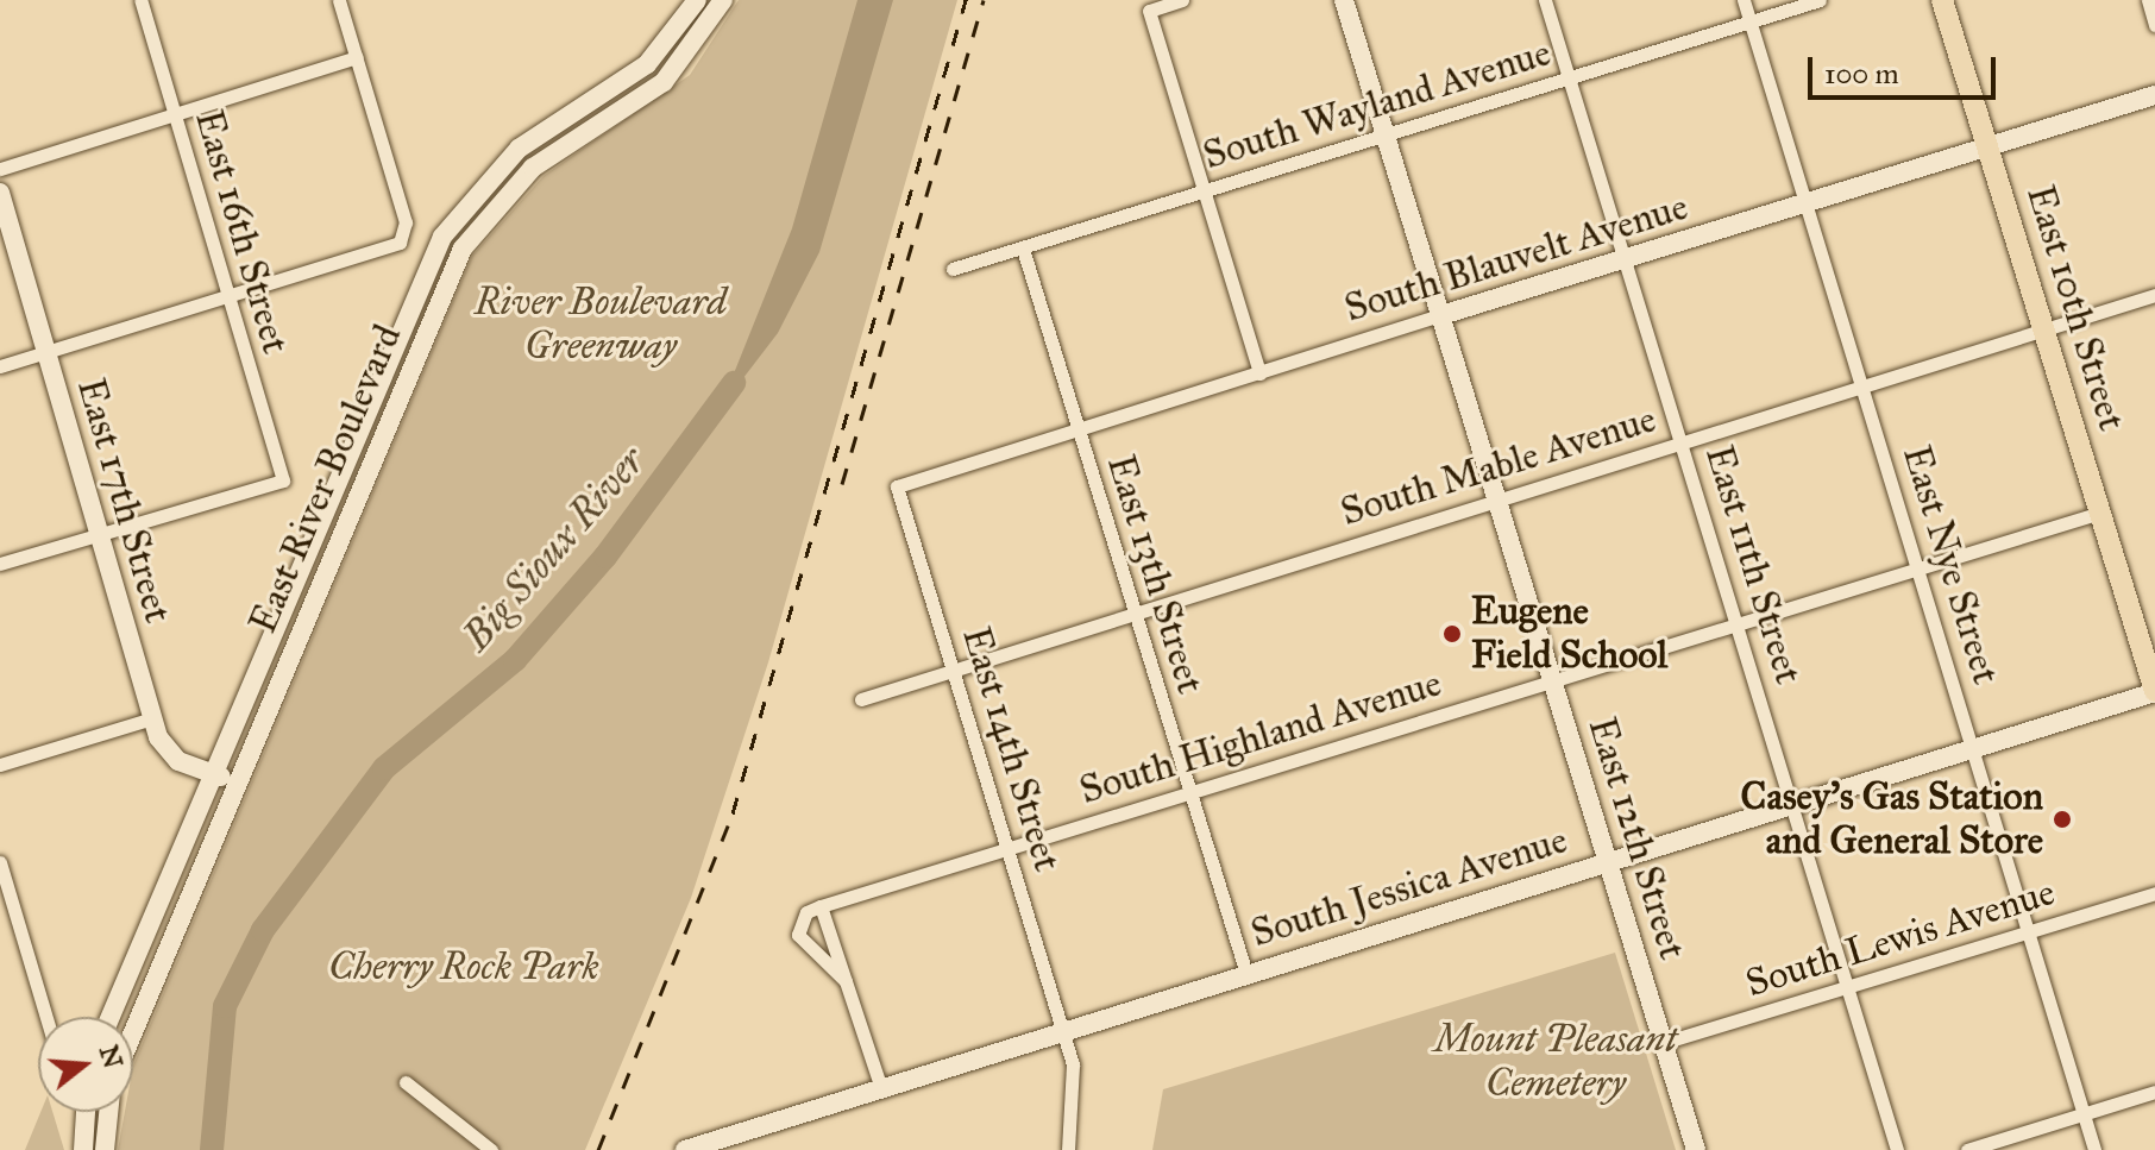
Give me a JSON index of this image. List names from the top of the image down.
{
  "streets": {
    "main road": ["East 10th Street"],
    "street": [
      "South Wayland Avenue",
      "East 16th Street",
      "South Blauvelt Avenue",
      "South Mable Avenue",
      "East River Boulevard",
      "East 17th Street",
      "East 11th Street",
      "East Nye Street",
      "East 13th Street",
      "South Highland Avenue",
      "East 14th Street",
      "East 12th Street",
      "South Jessica Avenue",
      "South Lewis Avenue"
    ]
  },
  "crossings": [
    ["South Wayland Avenue", "East 11th Street"],
    ["South Wayland Avenue", "East Nye Street"],
    ["South Wayland Avenue", "East 13th Street"],
    ["South Wayland Avenue", "East 12th Street"],
    ["East 16th Street", "East 17th Street"],
    ["South Blauvelt Avenue", "East 10th Street"],
    ["South Blauvelt Avenue", "East 11th Street"],
    ["South Blauvelt Avenue", "East Nye Street"],
    ["South Blauvelt Avenue", "East 13th Street"],
    ["South Blauvelt Avenue", "East 14th Street"],
    ["South Blauvelt Avenue", "East 12th Street"],
    ["East 10th Street", "South Mable Avenue"],
    ["East 10th Street", "South Highland Avenue"],
    ["East 10th Street", "South Jessica Avenue"],
    ["South Mable Avenue", "East 11th Street"],
    ["South Mable Avenue", "East Nye Street"],
    ["South Mable Avenue", "East 13th Street"],
    ["South Mable Avenue", "East 14th Street"],
    ["South Mable Avenue", "East 12th Street"],
    ["East River Boulevard", "East 17th Street"],
    ["East 11th Street", "South Highland Avenue"],
    ["East 11th Street", "South Jessica Avenue"],
    ["East 11th Street", "South Lewis Avenue"],
    ["East Nye Street", "South Highland Avenue"],
    ["East Nye Street", "South Jessica Avenue"],
    ["East Nye Street", "South Lewis Avenue"],
    ["East 13th Street", "South Highland Avenue"],
    ["East 13th Street", "South Jessica Avenue"],
    ["South Highland Avenue", "East 14th Street"],
    ["South Highland Avenue", "East 12th Street"],
    ["East 14th Street", "South Jessica Avenue"],
    ["East 12th Street", "South Jessica Avenue"],
    ["East 12th Street", "South Lewis Avenue"]
  ],
  "water": ["Big Sioux River"],
  "parks": ["River Boulevard Greenway", "Cherry Rock Park", "Mount Pleasant Cemetery"],
  "places": ["Eugene Field School", "Casey's Gas Station and General Store"],
  "scale_bar": "100 m",
  "north": "right"
}
